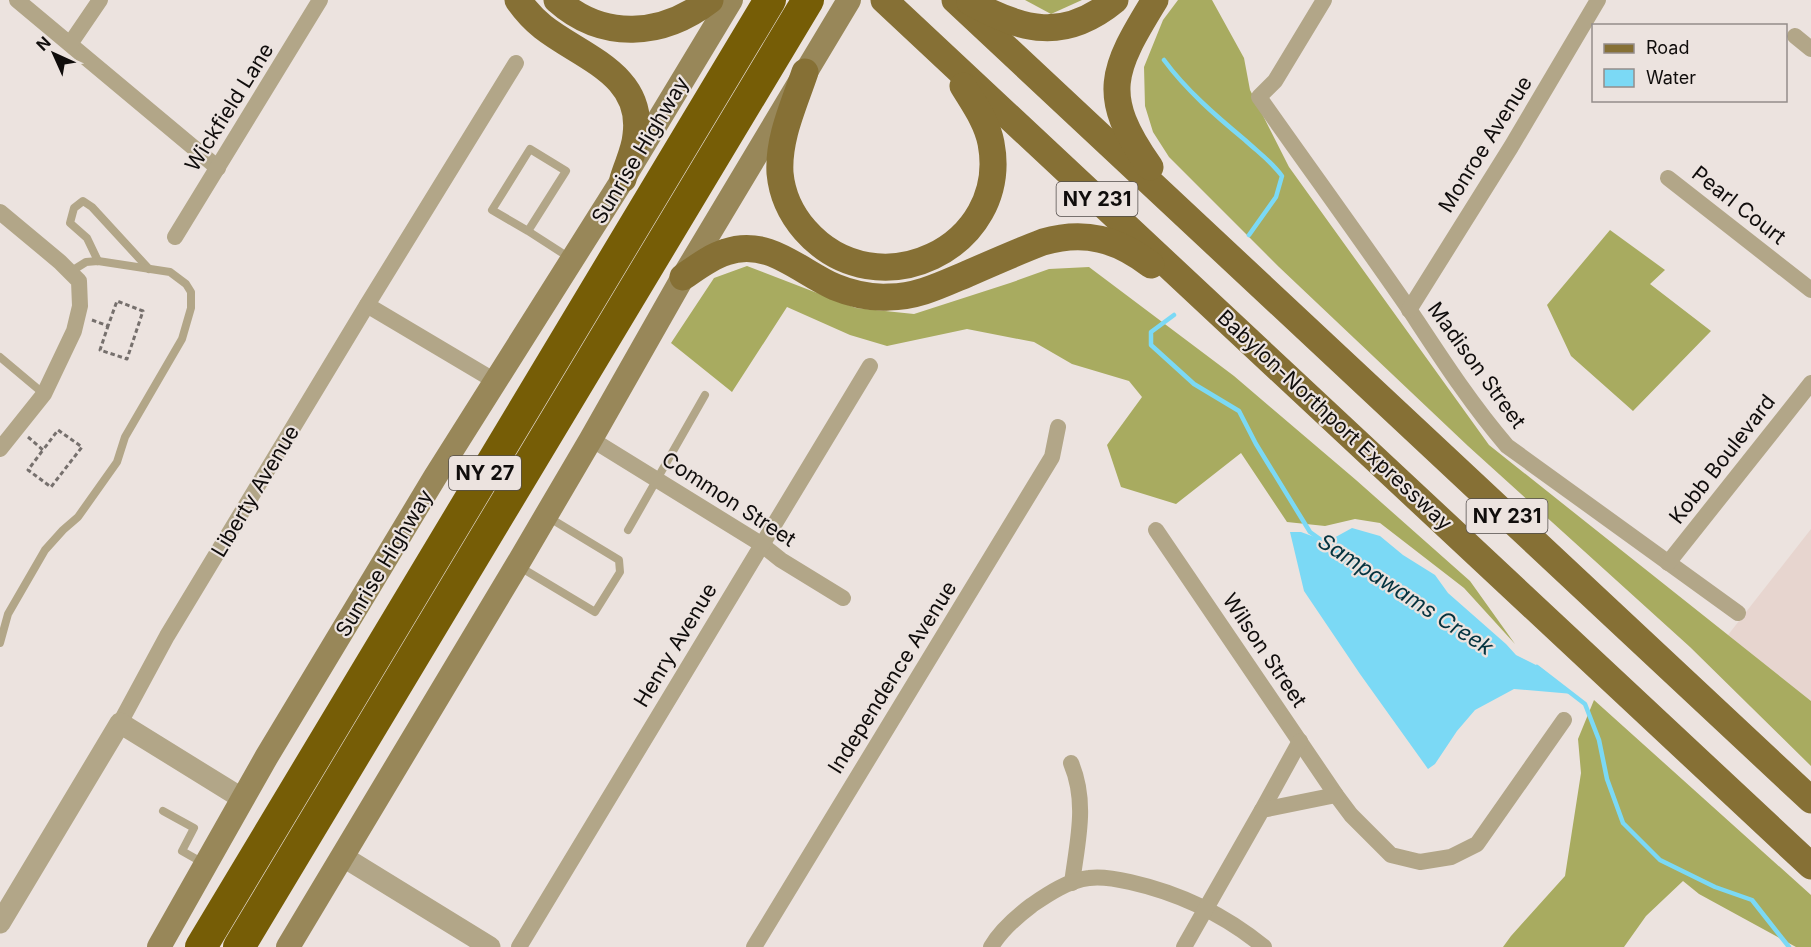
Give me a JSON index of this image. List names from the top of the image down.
{
  "streets": {
    "highway": ["Sunrise Highway", "NY 27"],
    "main road": ["NY 231", "Babylon-Northport Expressway"],
    "street": [
      "Wickfield Lane",
      "Monroe Avenue",
      "Pearl Court",
      "Madison Street",
      "Kobb Boulevard",
      "Liberty Avenue",
      "Common Street",
      "Henry Avenue",
      "Wilson Street",
      "Independence Avenue"
    ]
  },
  "crossings": [
    ["Monroe Avenue", "Madison Street"],
    ["Madison Street", "Kobb Boulevard"],
    ["Common Street", "Henry Avenue"]
  ],
  "water": ["Sampawams Creek"],
  "legend": ["Road", "Water"],
  "north": "top left"
}
